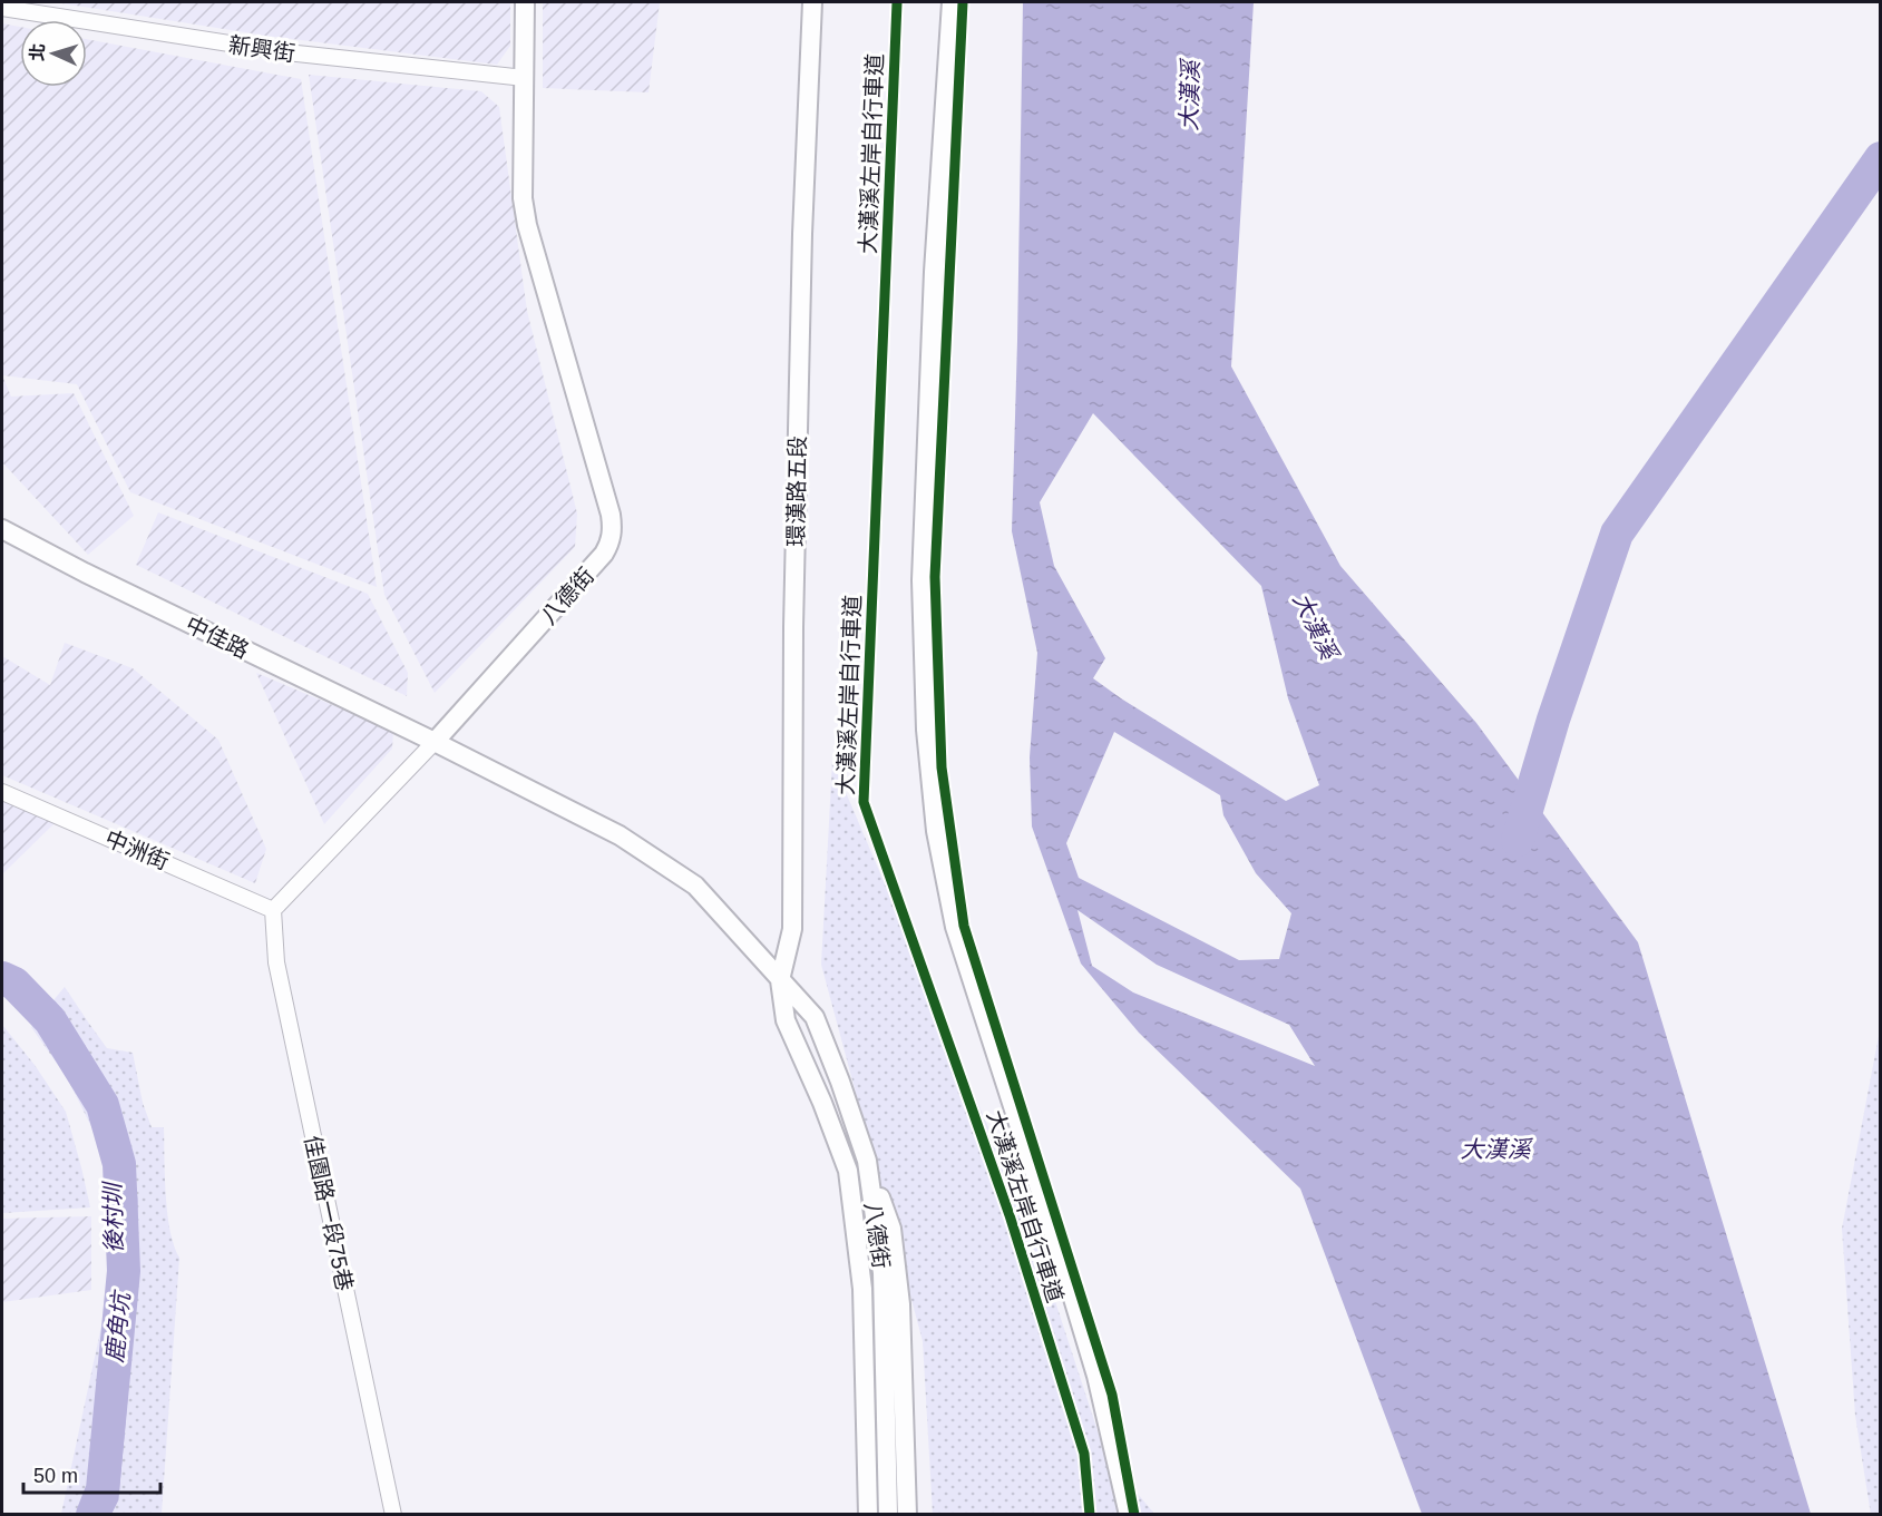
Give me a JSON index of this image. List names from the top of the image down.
{
  "streets": {
    "street": [
      "新興街",
      "環漢路五段",
      "八德街",
      "中佳路",
      "中洲街",
      "佳園路一段75巷"
    ],
    "cycle path": ["大漢溪左岸自行車道"]
  },
  "crossings": [
    ["新興街", "八德街"],
    ["環漢路五段", "八德街"],
    ["八德街", "中佳路"],
    ["中洲街", "佳園路一段75巷"]
  ],
  "water": ["大漢溪", "後村圳", "鹿角坑"],
  "scale_bar": "50 m",
  "north": "left"
}
